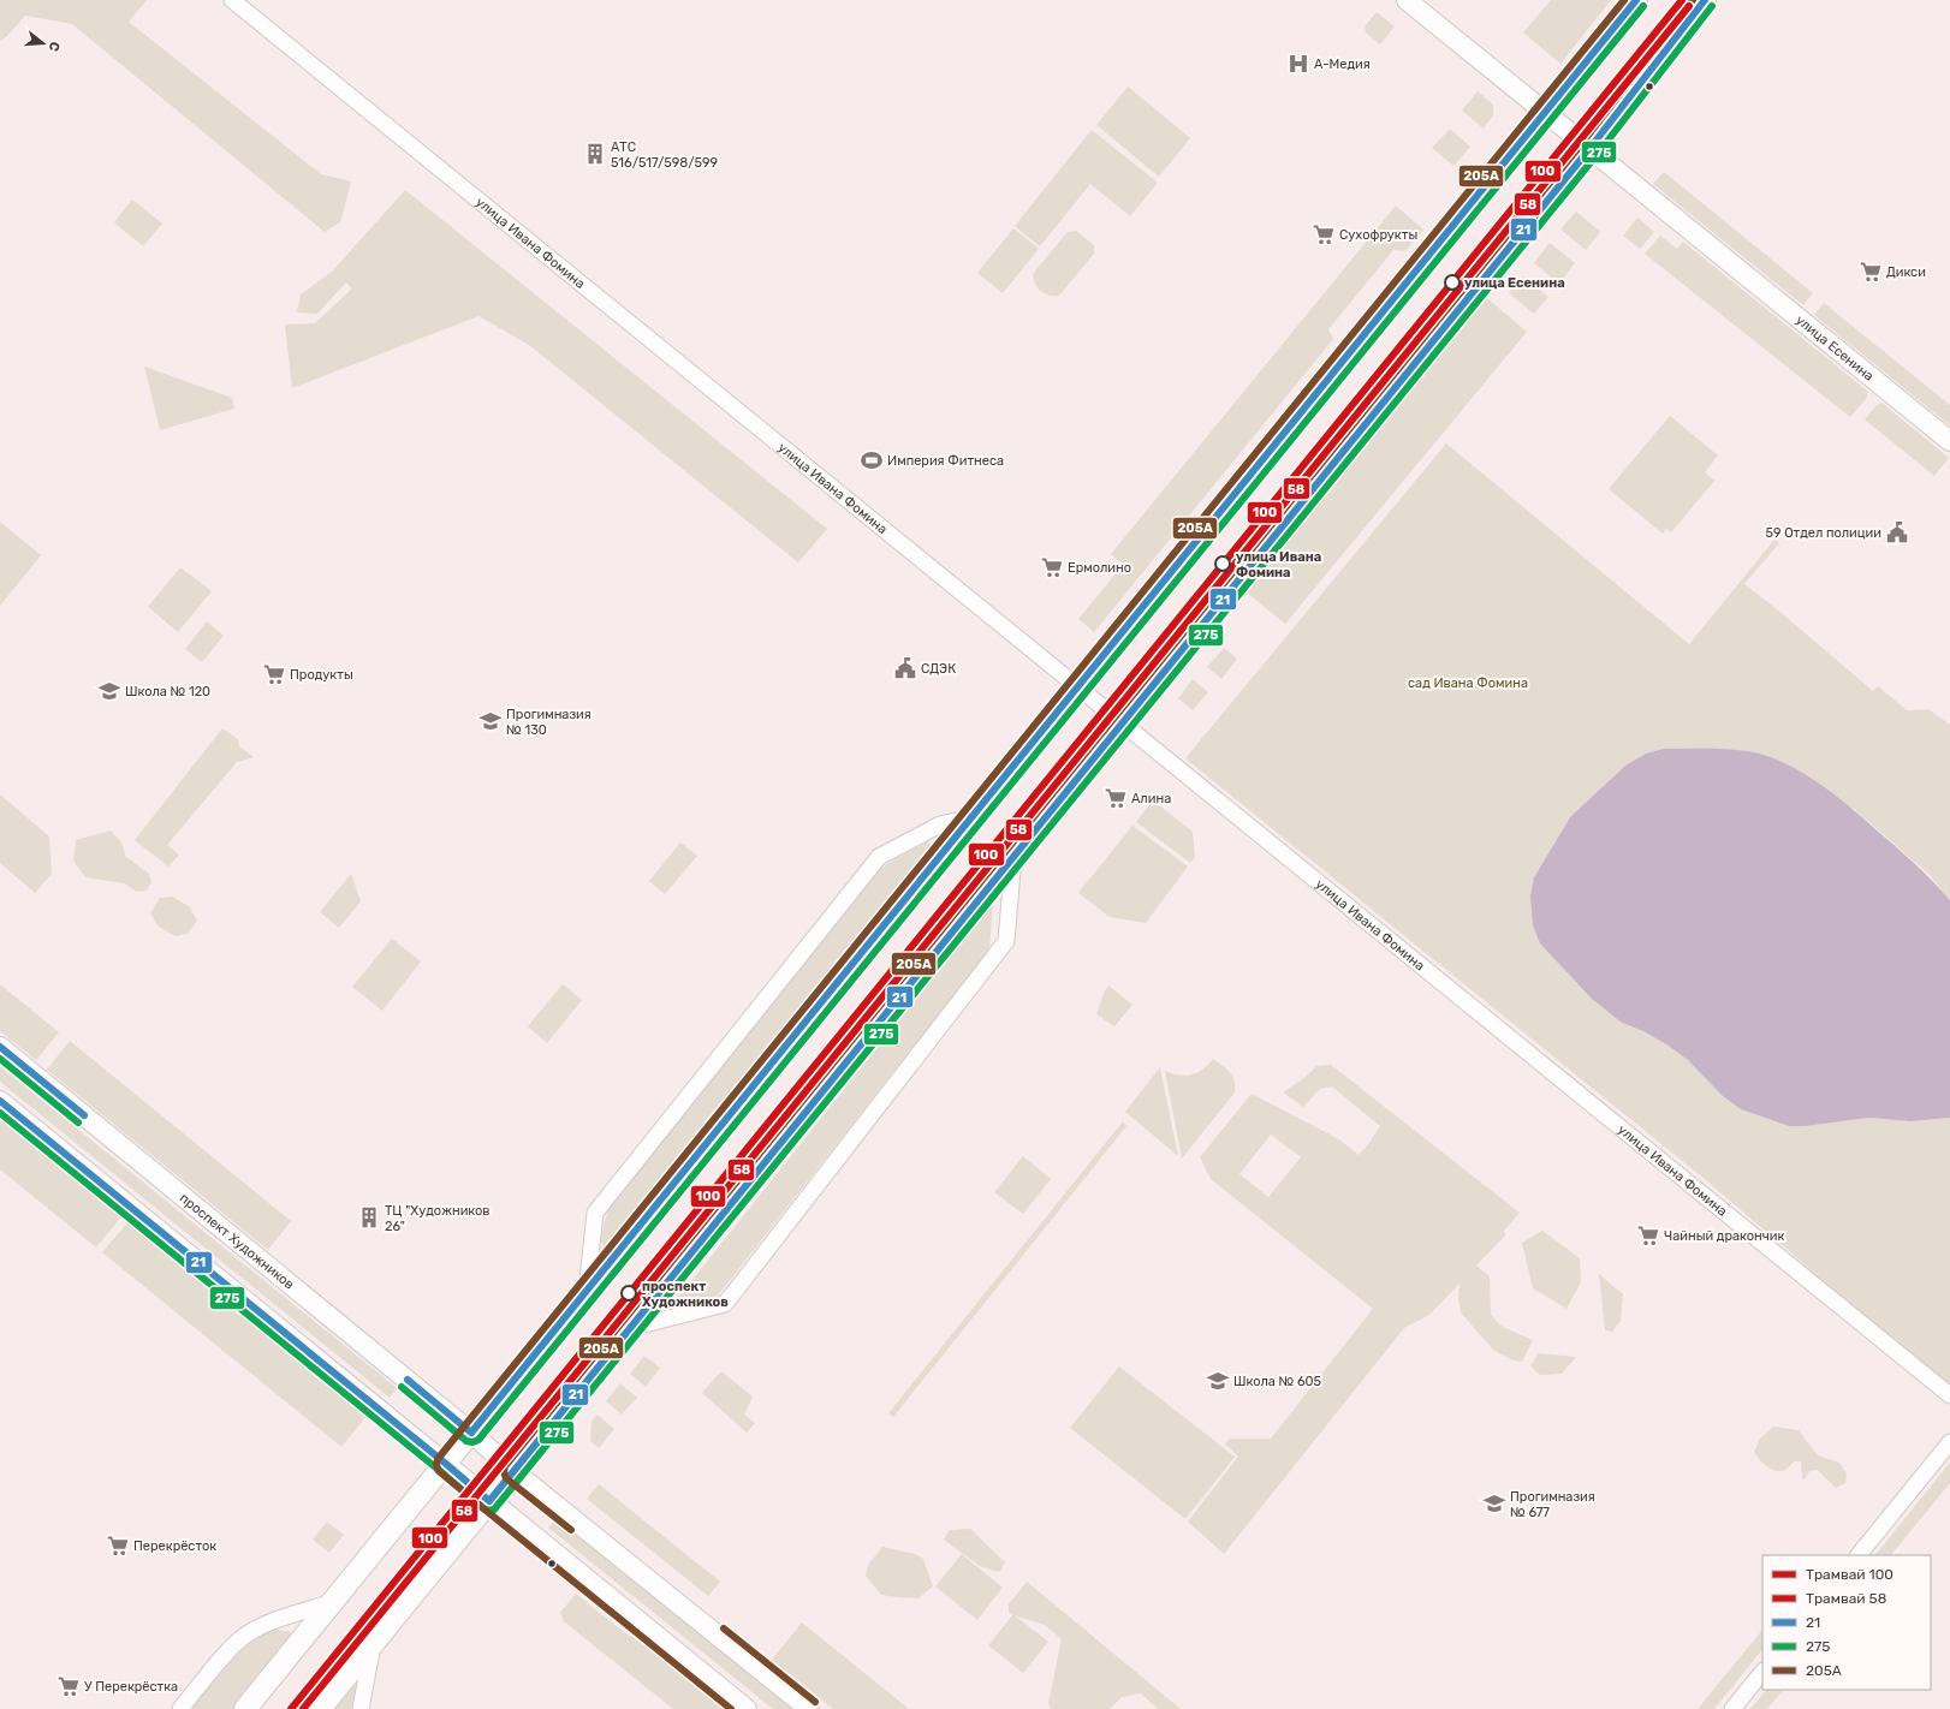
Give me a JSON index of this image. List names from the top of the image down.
{
  "streets": {
    "street": ["улица Ивана Фомина", "улица Есенина", "проспект Художников"]
  },
  "parks": ["сад Ивана Фомина"],
  "places": {
    "hospital": ["А-Медия"],
    "building": ["АТС 516/517/598/599", "ТЦ \"Художников 26\""],
    "supermarket": [
      "Сухофрукты",
      "Дикси",
      "Ермолино",
      "Продукты",
      "Алина",
      "Чайный дракончик",
      "Перекрёсток",
      "У Перекрёстка"
    ],
    "other": ["улица Есенина", "улица Ивана Фомина", "проспект Художников"],
    "sports": ["Империя Фитнеса"],
    "public building": ["59 Отдел полиции", "СДЭК"],
    "school or university": [
      "Школа № 120",
      "Прогимназия № 130",
      "Школа № 605",
      "Прогимназия № 677"
    ]
  },
  "lines": [
    "tram line 100",
    "transit line 21",
    "transit line 205А",
    "tram line 58",
    "transit line 275"
  ],
  "legend": [
    "Трамвай 100",
    "Трамвай 58",
    "21",
    "275",
    "205А"
  ],
  "north": "right"
}
